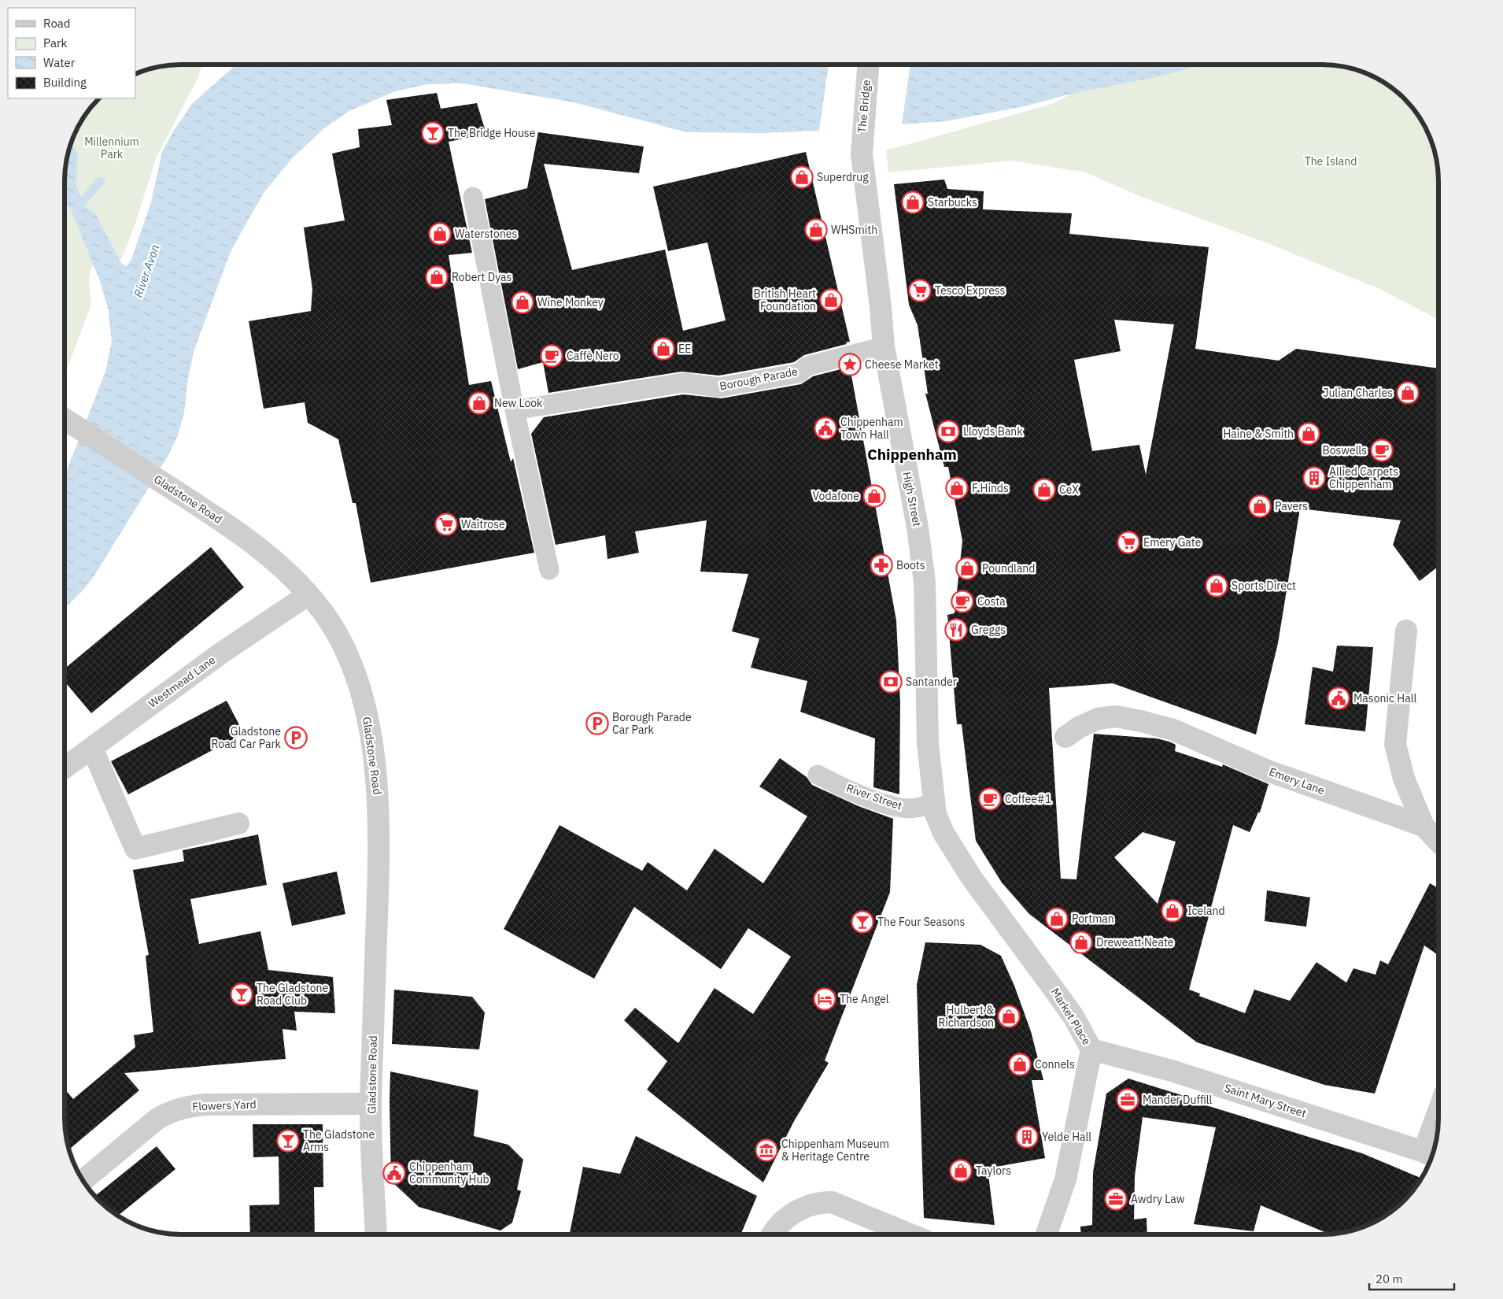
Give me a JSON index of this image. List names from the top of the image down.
{
  "streets": {
    "street": [
      "The Bridge",
      "Borough Parade",
      "Gladstone Road",
      "High Street",
      "Westmead Lane",
      "Emery Lane",
      "River Street",
      "Market Place",
      "Saint Mary Street",
      "Flowers Yard"
    ]
  },
  "crossings": [
    ["The Bridge", "High Street"],
    ["Borough Parade", "High Street"],
    ["Gladstone Road", "Westmead Lane"],
    ["Gladstone Road", "Flowers Yard"],
    ["High Street", "River Street"],
    ["High Street", "Market Place"],
    ["Market Place", "Saint Mary Street"]
  ],
  "districts": ["Chippenham"],
  "water": ["River Avon"],
  "parks": ["Millennium Park", "The Island"],
  "places": {
    "bar": [
      "The Bridge House",
      "The Four Seasons",
      "The Gladstone Road Club",
      "The Gladstone Arms"
    ],
    "shop": [
      "Superdrug",
      "Starbucks",
      "WHSmith",
      "Waterstones",
      "Robert Dyas",
      "British Heart Foundation",
      "Wine Monkey",
      "EE",
      "Julian Charles",
      "New Look",
      "Haine & Smith",
      "F.Hinds",
      "CeX",
      "Vodafone",
      "Pavers",
      "Poundland",
      "Sports Direct",
      "Iceland",
      "Portman",
      "Dreweatt Neate",
      "Hulbert & Richardson",
      "Connels",
      "Taylors"
    ],
    "supermarket": ["Tesco Express", "Waitrose", "Emery Gate"],
    "cafe": [
      "Caffè Nero",
      "Boswells",
      "Costa",
      "Coffee#1"
    ],
    "place": ["Cheese Market"],
    "public building": ["Chippenham Town Hall", "Masonic Hall", "Chippenham Community Hub"],
    "bank": ["Lloyds Bank", "Santander"],
    "building": ["Allied Carpets Chippenham", "Yelde Hall"],
    "pharmacy": ["Boots"],
    "restaurant": ["Greggs"],
    "parking": ["Borough Parade Car Park", "Gladstone Road Car Park"],
    "hotel": ["The Angel"],
    "office": ["Mander Duffill", "Awdry Law"],
    "museum": ["Chippenham Museum & Heritage Centre"]
  },
  "legend": [
    "Road",
    "Park",
    "Water",
    "Building"
  ],
  "scale_bar": "20 m"
}
